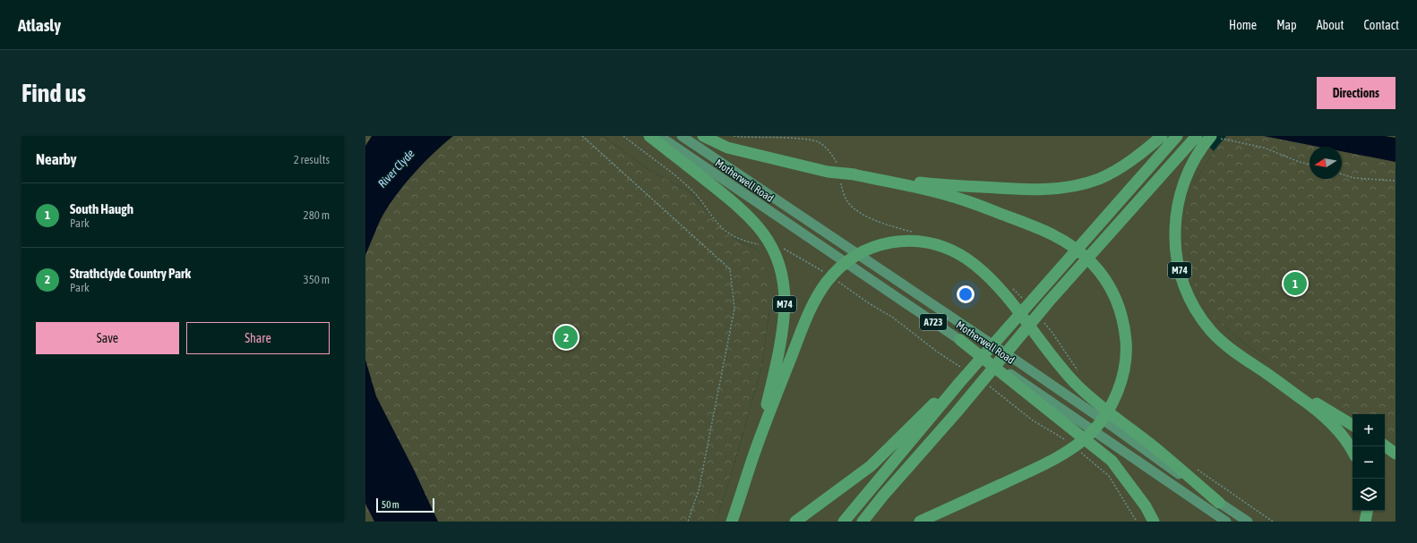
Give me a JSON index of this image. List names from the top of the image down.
{
  "streets": {
    "highway": ["M74"],
    "main road": ["Motherwell Road", "A723"]
  },
  "crossings": [
    ["Motherwell Road", "M74"]
  ],
  "water": ["River Clyde"],
  "scale_bar": "50 m",
  "north": "left",
  "page": {
    "header": "Atlasly",
    "nav": [
      "Home",
      "Map",
      "About",
      "Contact"
    ],
    "buttons": [
      "Directions",
      ["Save", "Share"]
    ],
    "title": "Find us",
    "heading": ["Nearby", "2 results"],
    "list": [
      {
        "mark": "1",
        "name": "South Haugh",
        "note": "Park",
        "value": "280 m"
      },
      {
        "mark": "2",
        "name": "Strathclyde Country Park",
        "note": "Park",
        "value": "350 m"
      }
    ],
    "pins": ["1", "2"],
    "map_buttons": ["+", "−"],
    "scale": "50 m"
  }
}
